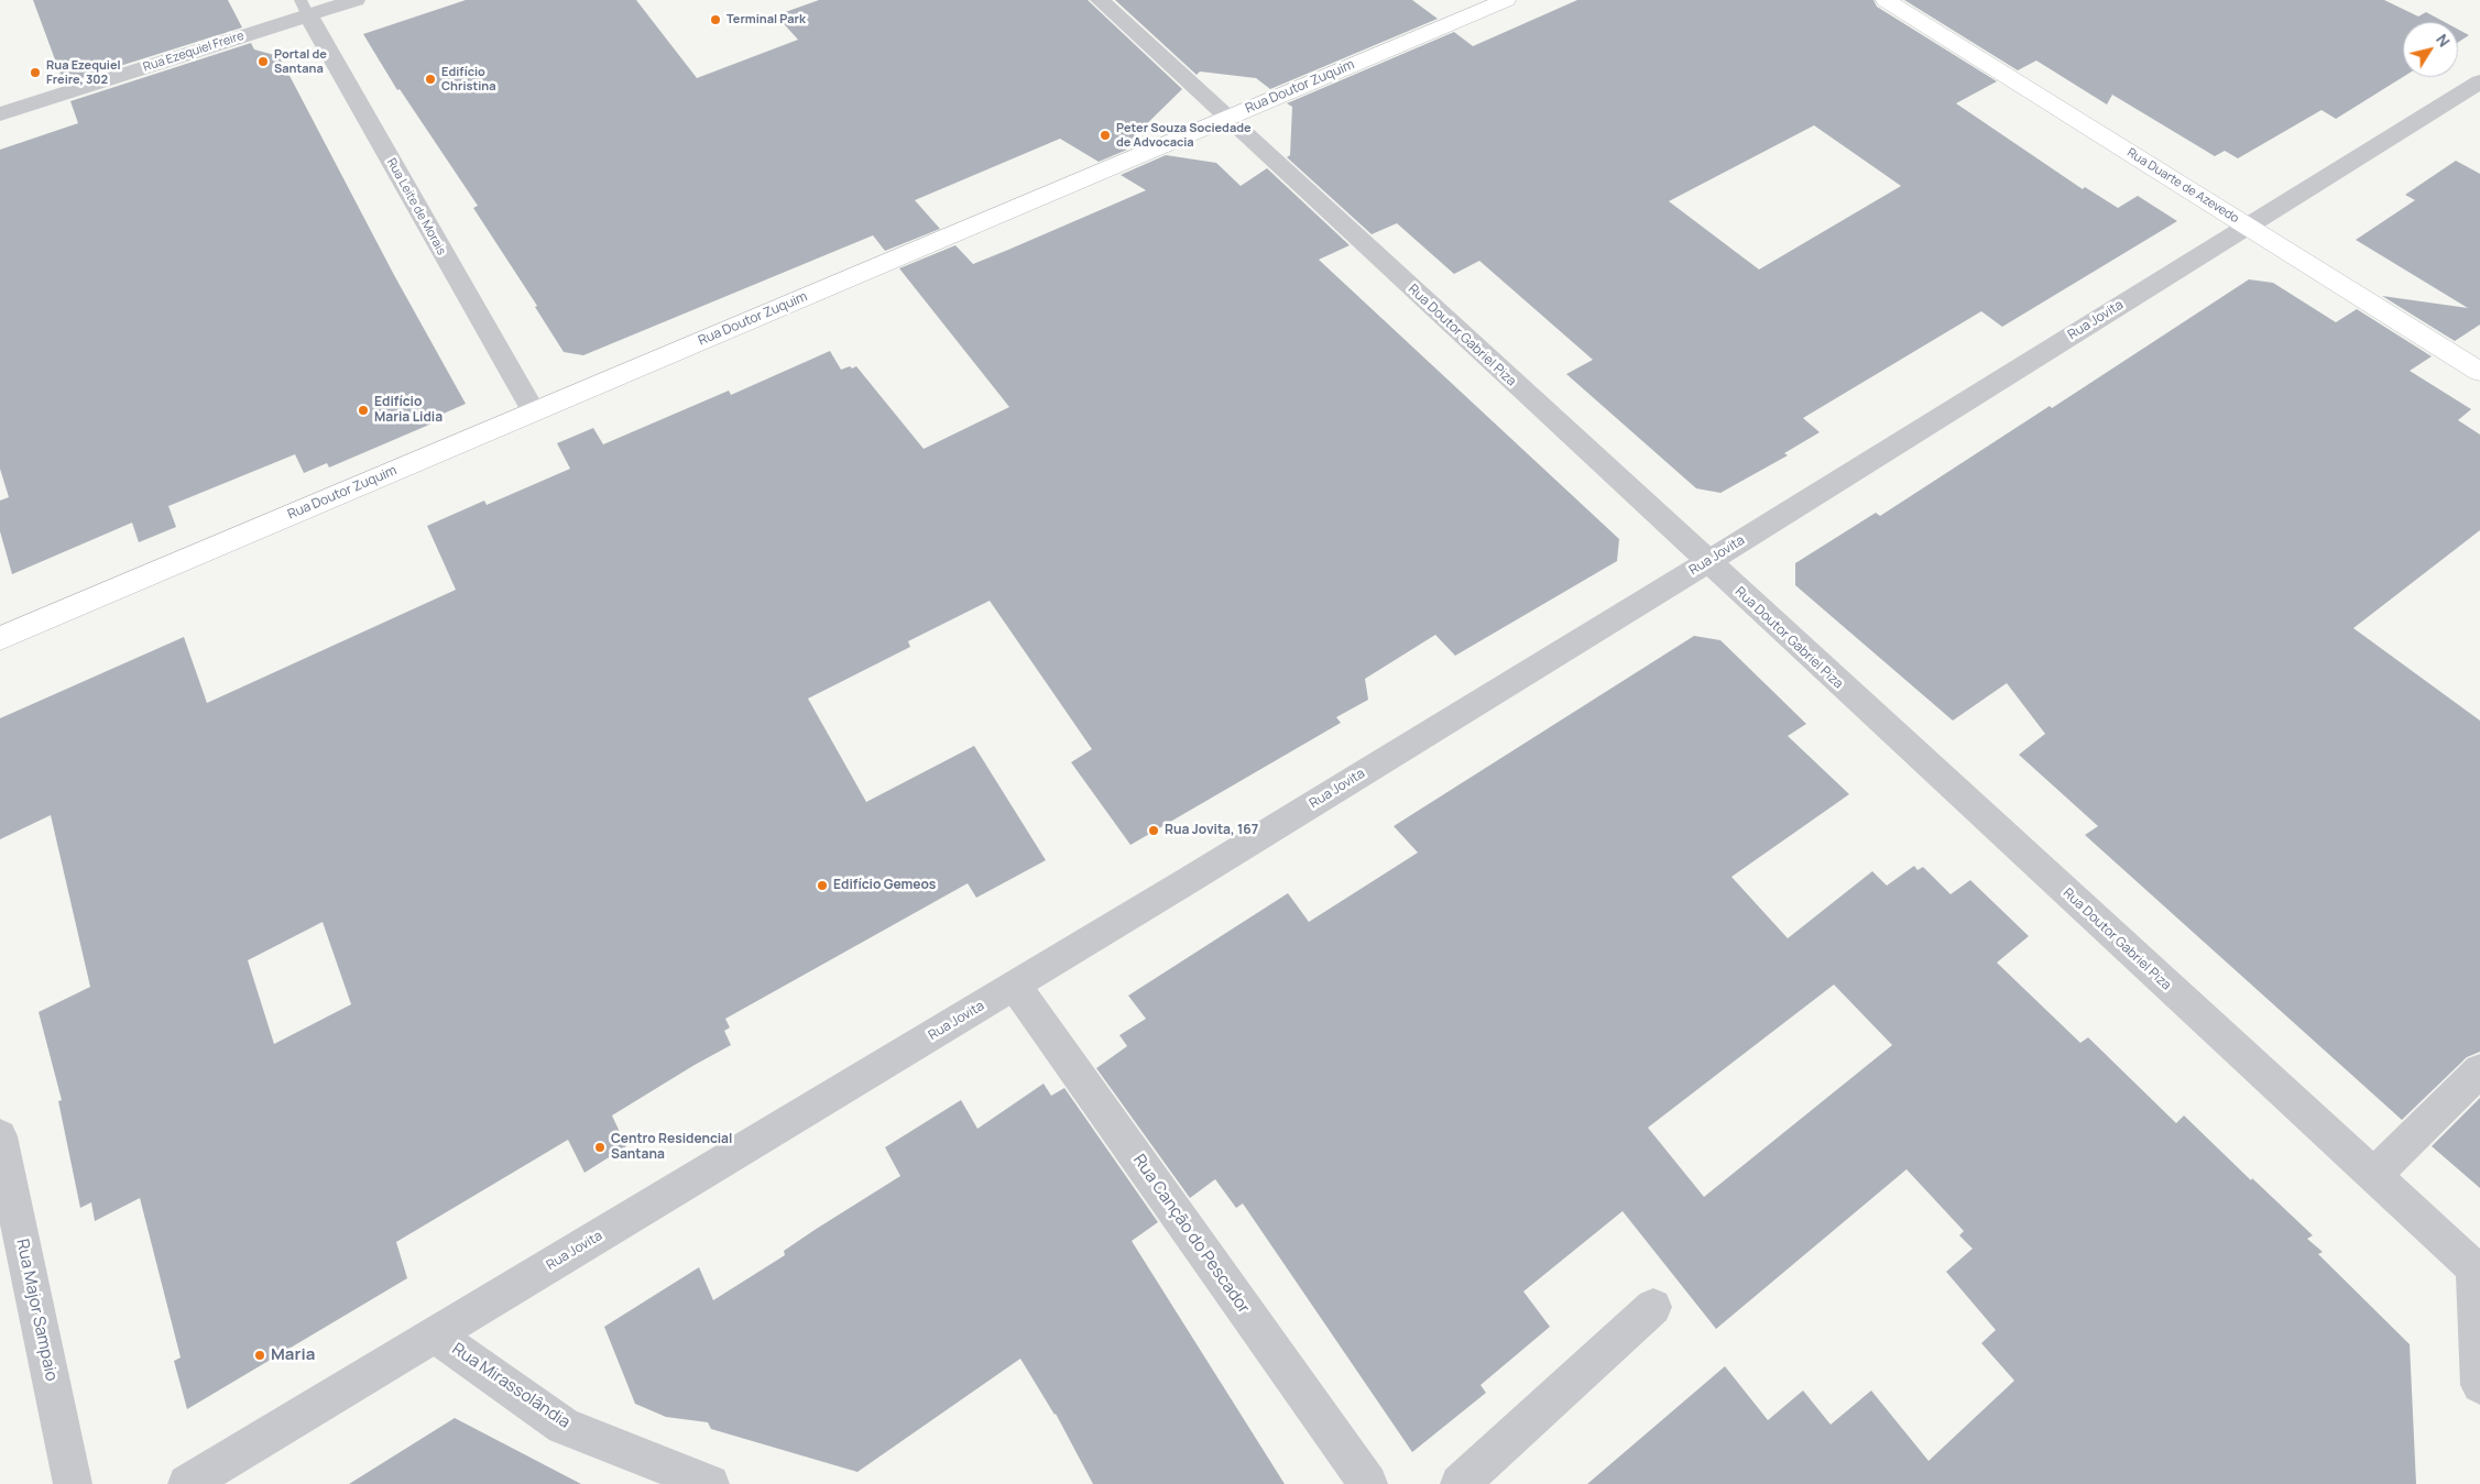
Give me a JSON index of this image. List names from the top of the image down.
{
  "streets": {
    "main road": ["Rua Doutor Zuquim", "Rua Duarte de Azevedo"],
    "street": [
      "Rua Ezequiel Freire",
      "Rua Leite de Morais",
      "Rua Jovita",
      "Rua Doutor Gabriel Piza",
      "Rua Canção do Pescador",
      "Rua Major Sampaio",
      "Rua Mirassolândia"
    ]
  },
  "crossings": [
    ["Rua Ezequiel Freire", "Rua Leite de Morais"],
    ["Rua Doutor Zuquim", "Rua Leite de Morais"],
    ["Rua Doutor Zuquim", "Rua Doutor Gabriel Piza"],
    ["Rua Duarte de Azevedo", "Rua Jovita"],
    ["Rua Jovita", "Rua Doutor Gabriel Piza"],
    ["Rua Jovita", "Rua Canção do Pescador"],
    ["Rua Jovita", "Rua Mirassolândia"]
  ],
  "places": [
    "Terminal Park",
    "Portal de Santana",
    "Rua Ezequiel Freire, 302",
    "Edifício Christina",
    "Peter Souza Sociedade de Advocacia",
    "Edifício Maria Lidia",
    "Rua Jovita, 167",
    "Edifício Gemeos",
    "Centro Residencial Santana",
    "Maria"
  ],
  "north": "top right"
}
